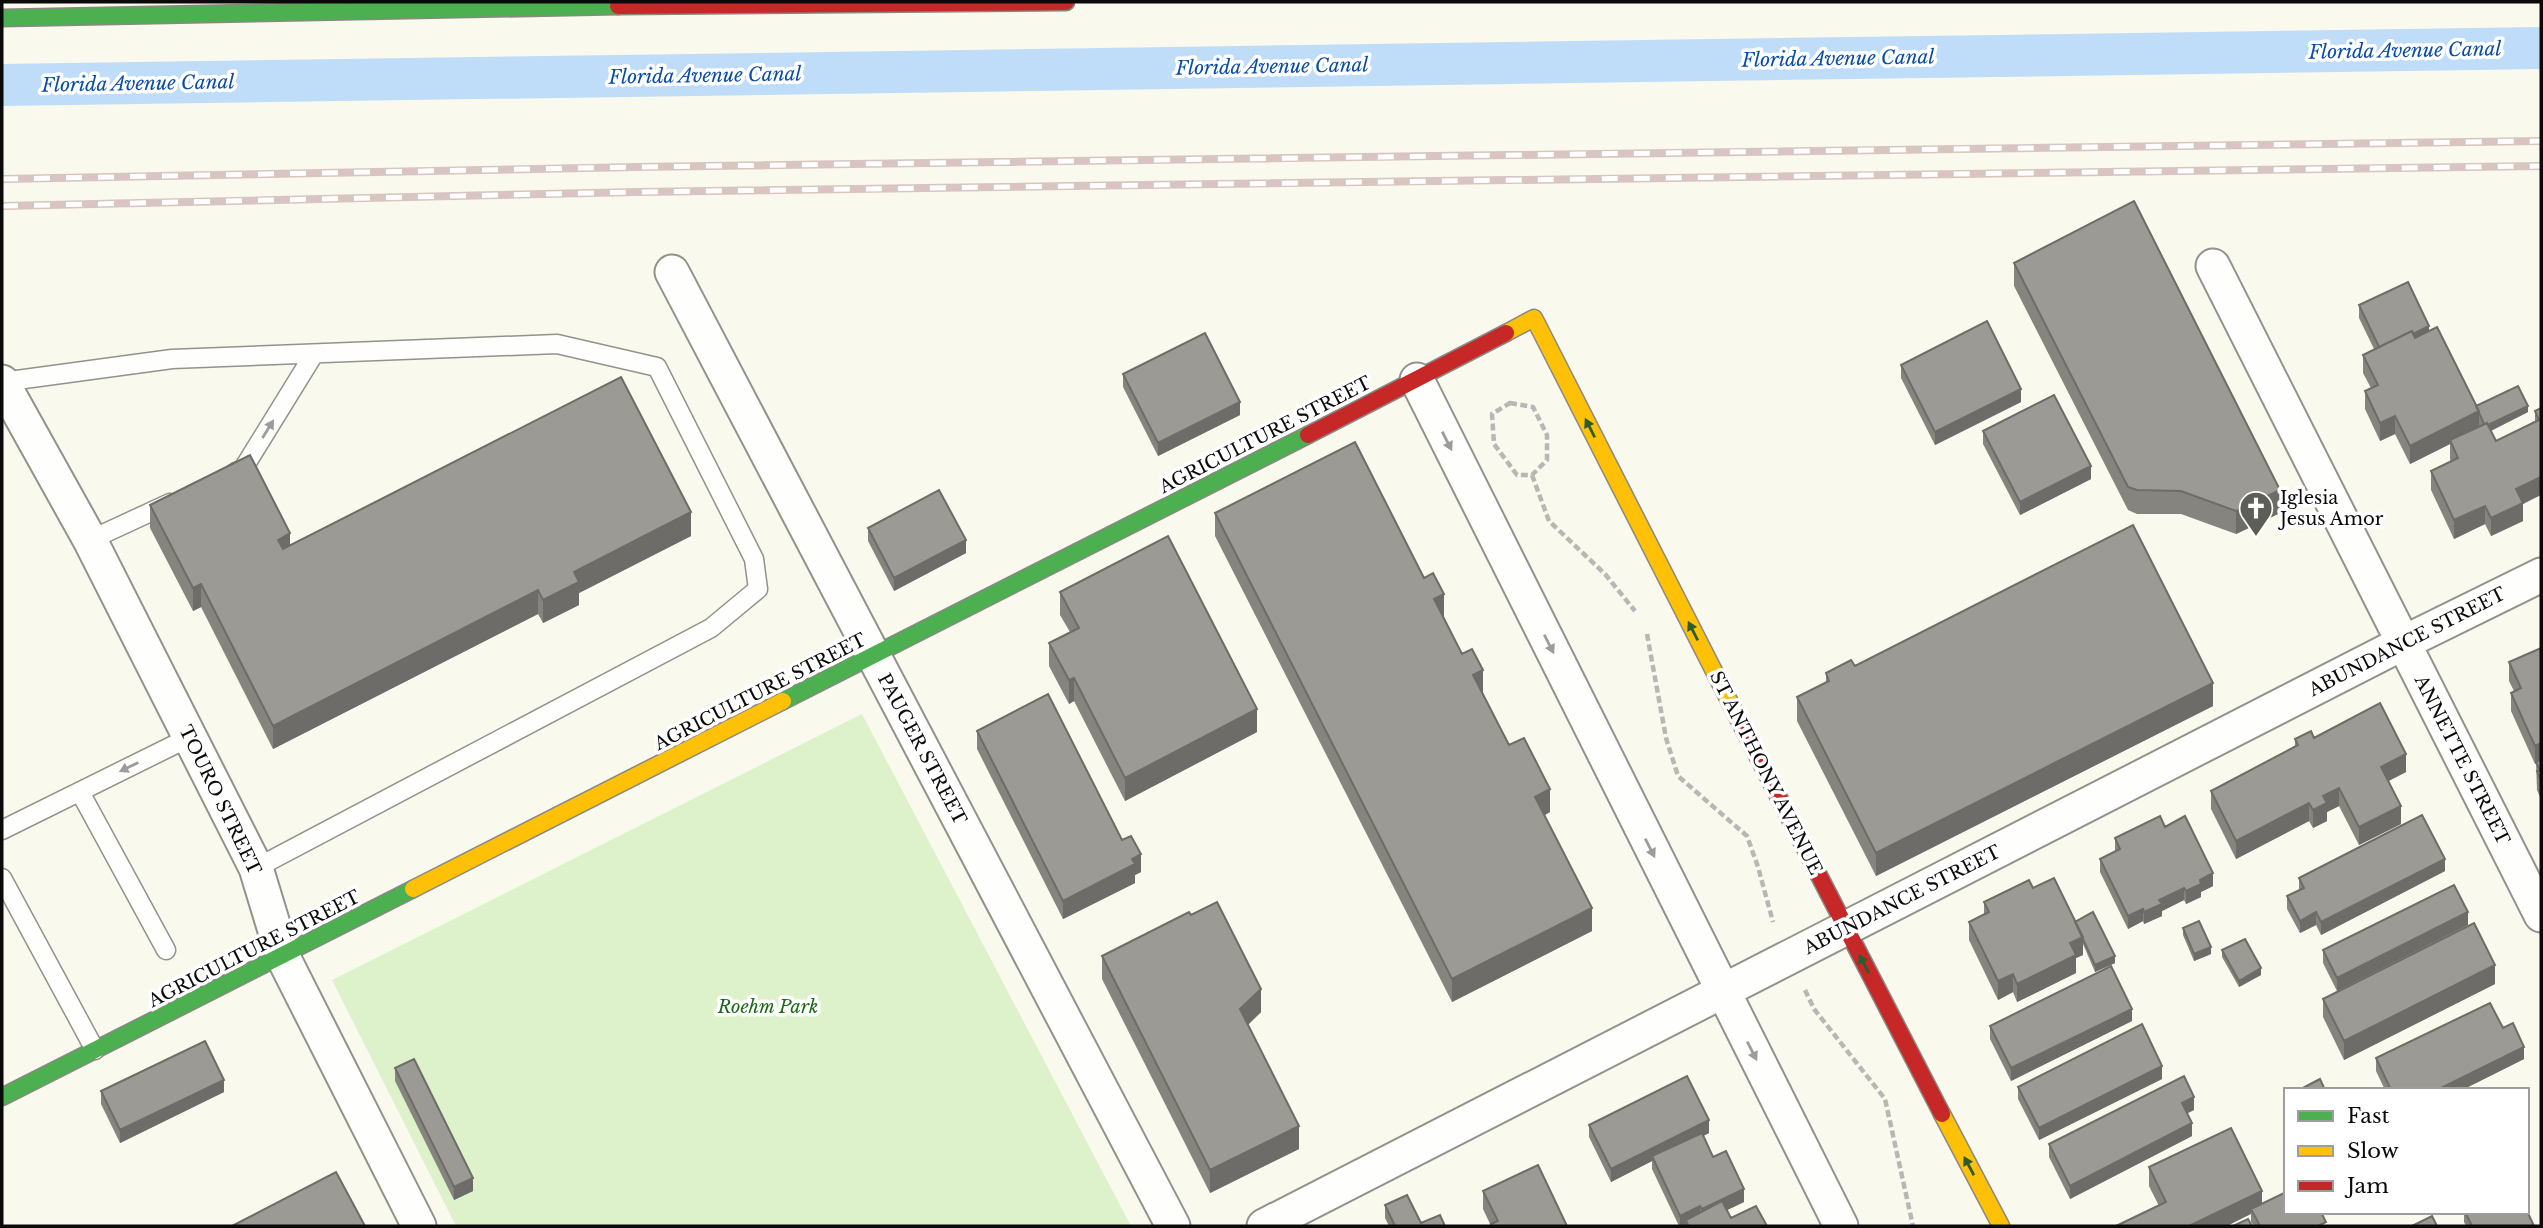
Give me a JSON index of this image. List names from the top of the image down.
{
  "streets": {
    "street": [
      "AGRICULTURE STREET",
      "ABUNDANCE STREET",
      "PAUGER STREET",
      "ANNETTE STREET",
      "ST ANTHONY AVENUE",
      "TOURO STREET"
    ]
  },
  "crossings": [
    ["AGRICULTURE STREET", "PAUGER STREET"],
    ["AGRICULTURE STREET", "ST ANTHONY AVENUE"],
    ["AGRICULTURE STREET", "TOURO STREET"],
    ["ABUNDANCE STREET", "ANNETTE STREET"],
    ["ABUNDANCE STREET", "ST ANTHONY AVENUE"]
  ],
  "water": ["Florida Avenue Canal"],
  "parks": ["Roehm Park"],
  "places": {
    "church": ["Iglesia Jesus Amor"]
  },
  "legend": ["Fast", "Slow", "Jam"]
}
